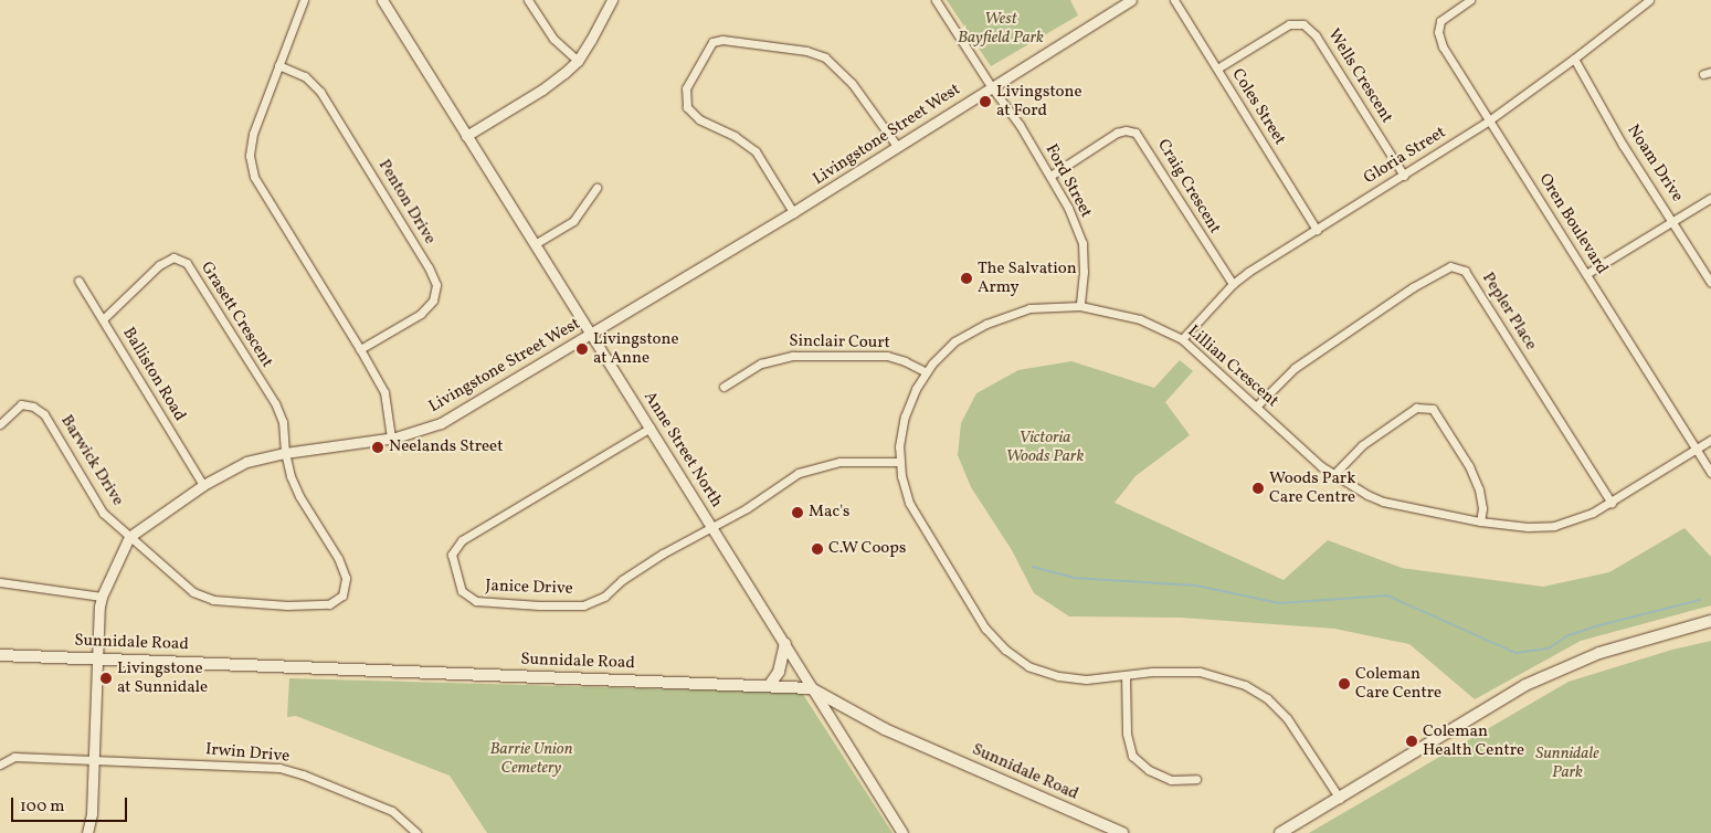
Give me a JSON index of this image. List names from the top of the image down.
{
  "streets": {
    "main road": ["Sunnidale Road"],
    "street": [
      "Wells Crescent",
      "Coles Street",
      "Livingstone Street West",
      "Gloria Street",
      "Noam Drive",
      "Ford Street",
      "Craig Crescent",
      "Penton Drive",
      "Oren Boulevard",
      "Pepler Place",
      "Grasett Crescent",
      "Sinclair Court",
      "Lillian Crescent",
      "Balliston Road",
      "Anne Street North",
      "Barwick Drive",
      "Janice Drive",
      "Irwin Drive"
    ]
  },
  "crossings": [
    ["Wells Crescent", "Coles Street"],
    ["Wells Crescent", "Gloria Street"],
    ["Coles Street", "Gloria Street"],
    ["Livingstone Street West", "Ford Street"],
    ["Livingstone Street West", "Grasett Crescent"],
    ["Livingstone Street West", "Balliston Road"],
    ["Livingstone Street West", "Anne Street North"],
    ["Livingstone Street West", "Barwick Drive"],
    ["Gloria Street", "Noam Drive"],
    ["Gloria Street", "Craig Crescent"],
    ["Gloria Street", "Oren Boulevard"],
    ["Gloria Street", "Lillian Crescent"],
    ["Ford Street", "Craig Crescent"],
    ["Ford Street", "Lillian Crescent"],
    ["Oren Boulevard", "Lillian Crescent"],
    ["Pepler Place", "Lillian Crescent"],
    ["Grasett Crescent", "Balliston Road"],
    ["Sinclair Court", "Lillian Crescent"],
    ["Lillian Crescent", "Janice Drive"],
    ["Anne Street North", "Janice Drive"],
    ["Anne Street North", "Sunnidale Road"]
  ],
  "parks": [
    "West Bayfield Park",
    "Victoria Woods Park",
    "Barrie Union Cemetery",
    "Sunnidale Park"
  ],
  "places": [
    "Livingstone at Ford",
    "The Salvation Army",
    "Livingstone at Anne",
    "Neelands Street",
    "Woods Park Care Centre",
    "Mac's",
    "C.W Coops",
    "Livingstone at Sunnidale",
    "Coleman Care Centre",
    "Coleman Health Centre"
  ],
  "scale_bar": "100 m"
}
